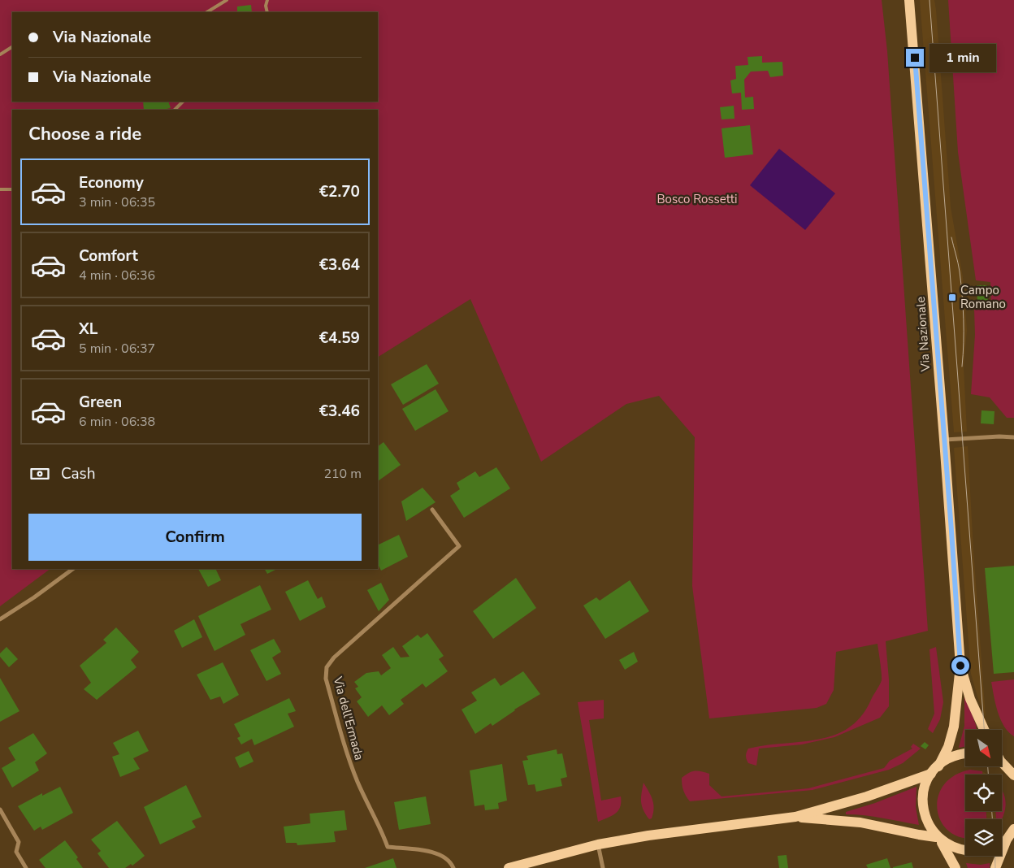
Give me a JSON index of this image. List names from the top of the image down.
{
  "streets": {
    "main road": ["Via Nazionale"],
    "street": ["Via dell'Ermada"]
  },
  "parks": ["Bosco Rossetti"],
  "places": {
    "transit": ["Campo Romano"]
  },
  "north": "bottom right",
  "page": {
    "banner": ["Via Nazionale", "Via Nazionale"],
    "bubble": "1 min",
    "heading": "Choose a ride",
    "list": [
      {
        "name": "Economy",
        "note": "3 min · 06:35",
        "value": "€2.70"
      },
      {
        "name": "Comfort",
        "note": "4 min · 06:36",
        "value": "€3.64"
      },
      {
        "name": "XL",
        "note": "5 min · 06:37",
        "value": "€4.59"
      },
      {
        "name": "Green",
        "note": "6 min · 06:38",
        "value": "€3.46"
      }
    ],
    "pay": ["Cash", "210 m"],
    "buttons": "Confirm"
  }
}
